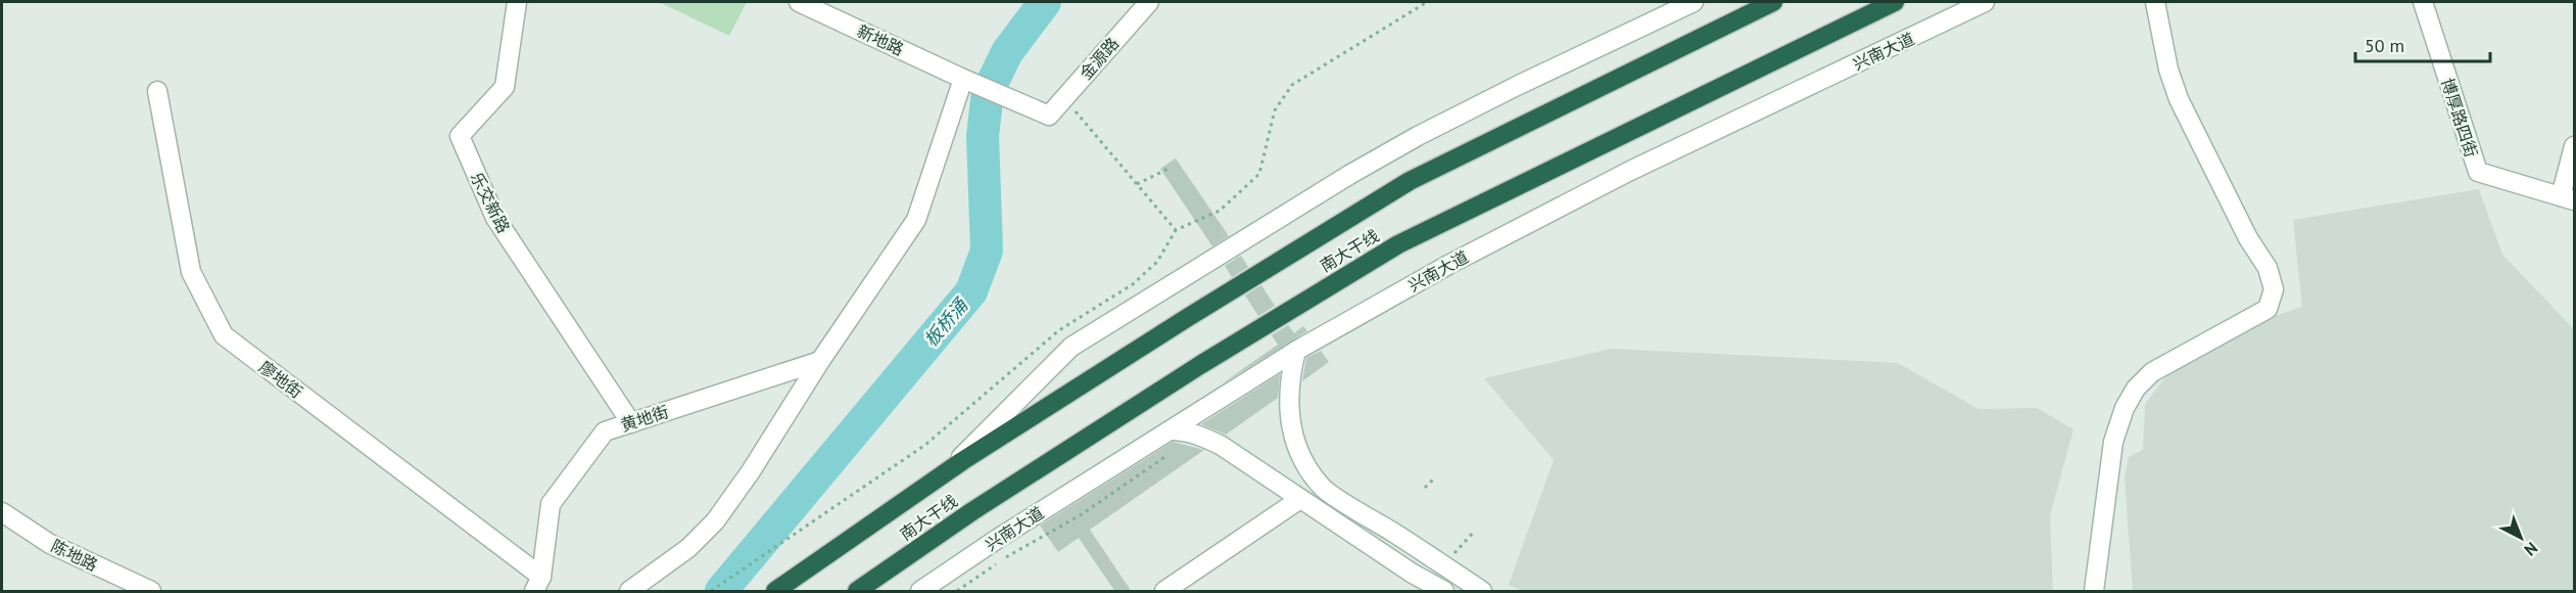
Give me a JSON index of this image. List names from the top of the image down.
{
  "streets": {
    "highway": ["南大干线"],
    "street": [
      "新地路",
      "兴南大道",
      "金源路",
      "博厚路四街",
      "乐交新路",
      "廖地街",
      "黄地街",
      "陈地路"
    ]
  },
  "crossings": [
    ["新地路", "金源路"],
    ["乐交新路", "黄地街"],
    ["廖地街", "黄地街"]
  ],
  "water": ["板桥涌"],
  "scale_bar": "50 m",
  "north": "bottom right"
}
